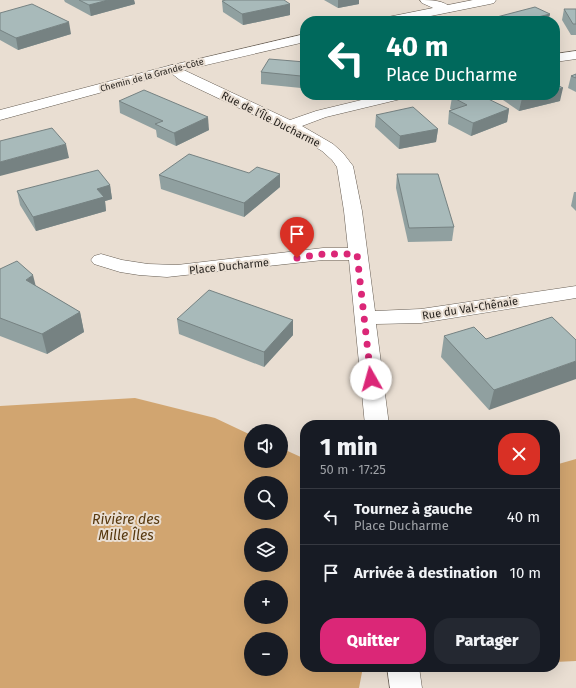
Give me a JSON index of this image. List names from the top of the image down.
{
  "streets": {
    "street": [
      "Chemin de la Grande-Côte",
      "Rue de l'Île Ducharme",
      "Place Ducharme",
      "Rue du Val-Chênaie"
    ]
  },
  "crossings": [
    ["Chemin de la Grande-Côte", "Rue de l'Île Ducharme"],
    ["Rue de l'Île Ducharme", "Place Ducharme"],
    ["Rue de l'Île Ducharme", "Rue du Val-Chênaie"]
  ],
  "water": ["Rivière des Mille Îles"],
  "page": {
    "turn": ["40 m", "Place Ducharme"],
    "heading": ["1 min", "50 m · 17:25"],
    "map_buttons": ["+", "−"],
    "list": [
      {
        "name": "Tournez à gauche",
        "note": "Place Ducharme",
        "value": "40 m"
      },
      {
        "name": "Arrivée à destination",
        "value": "10 m"
      }
    ],
    "buttons": ["Quitter", "Partager"]
  }
}
